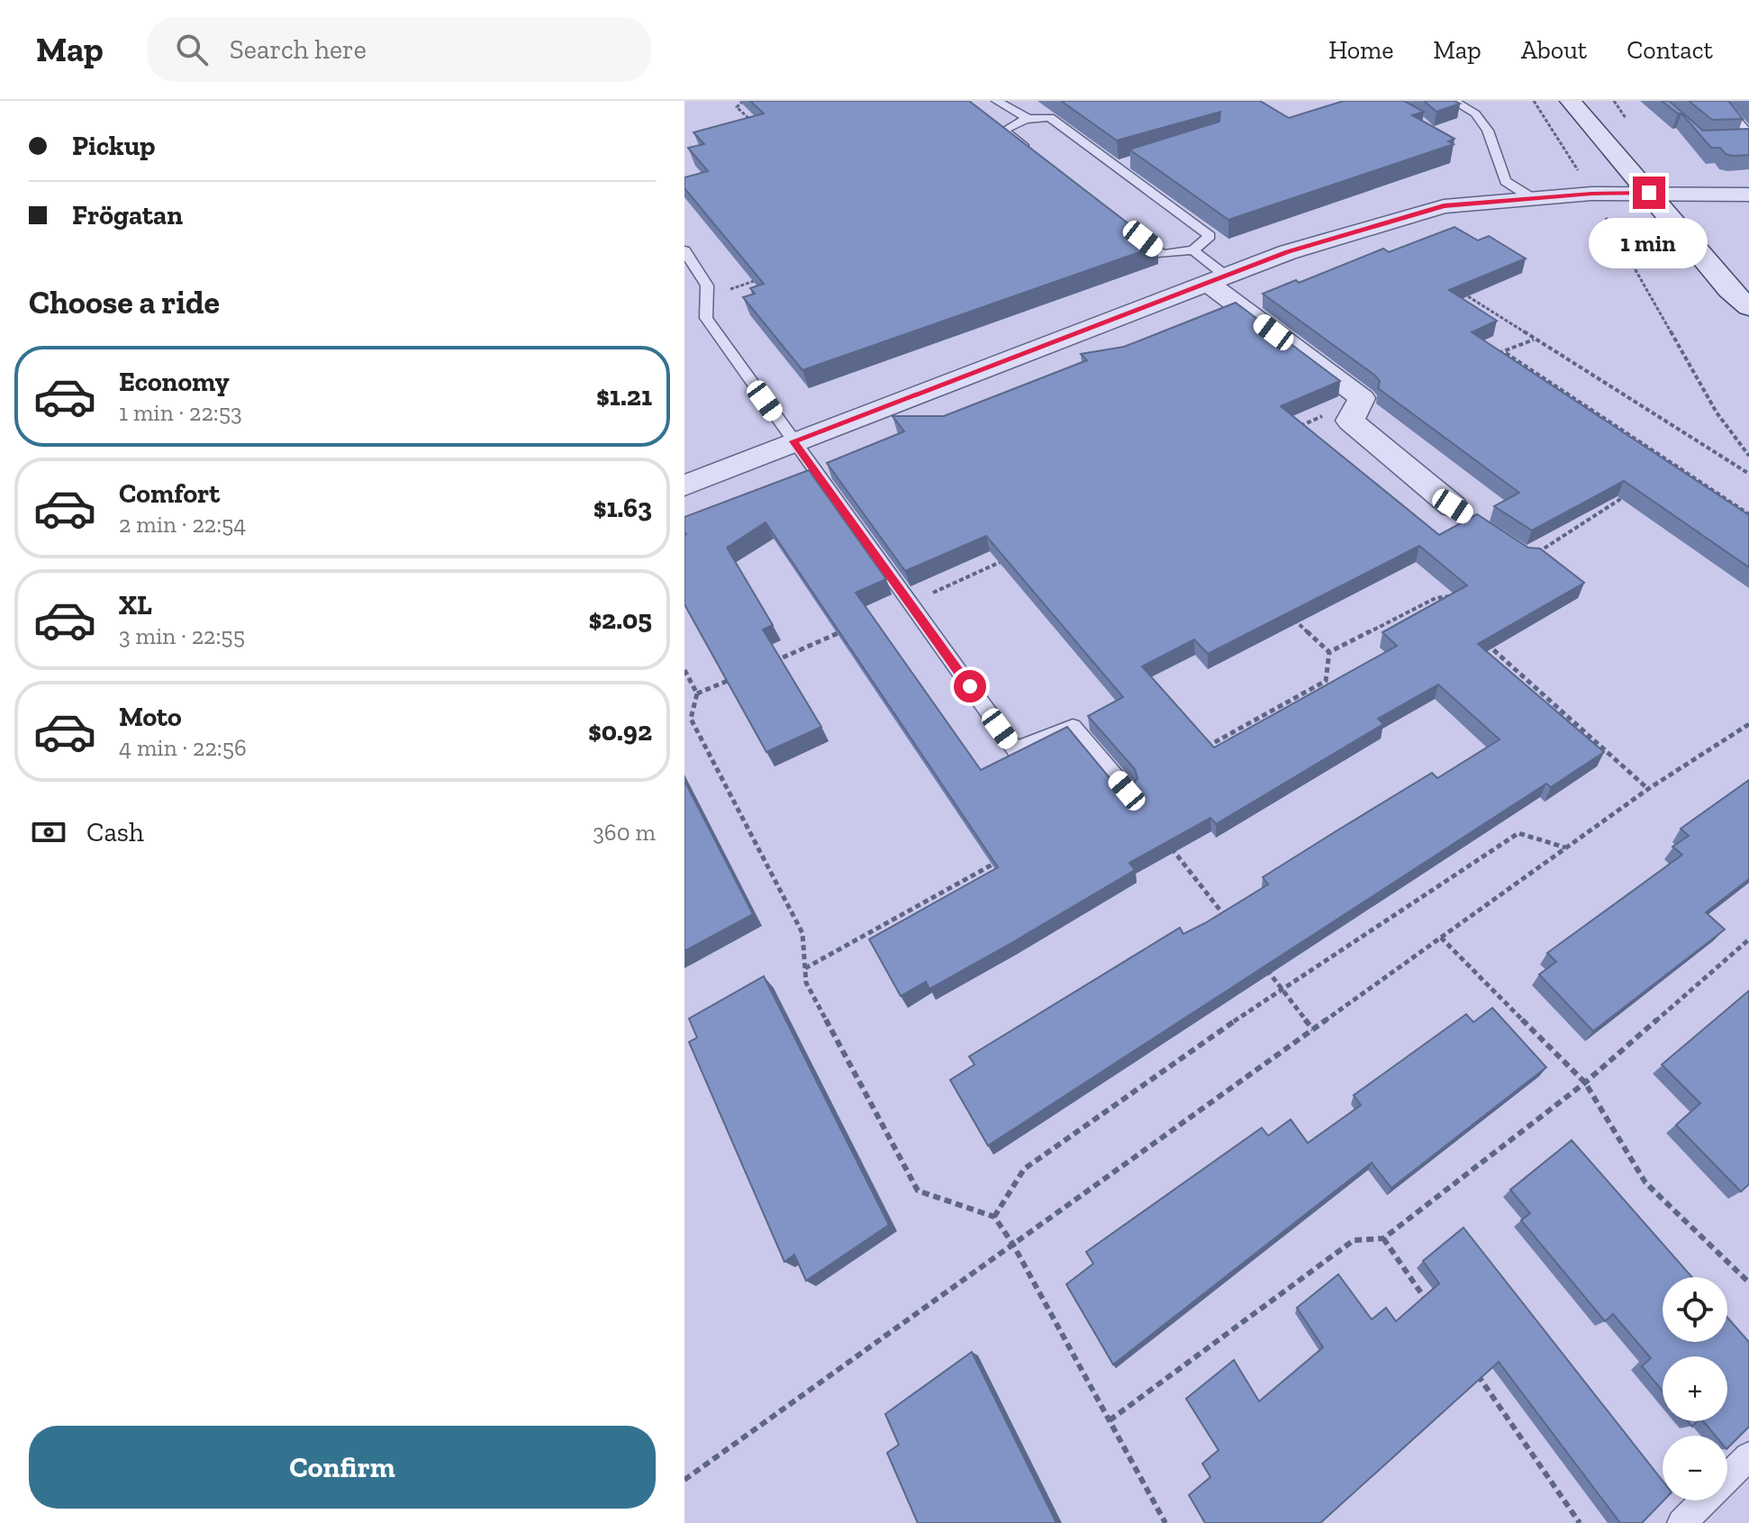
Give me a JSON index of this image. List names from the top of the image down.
{
  "page": {
    "header": "Map",
    "search": "Search here",
    "nav": [
      "Home",
      "Map",
      "About",
      "Contact"
    ],
    "banner": ["Pickup", "Frögatan"],
    "bubble": "1 min",
    "heading": "Choose a ride",
    "list": [
      {
        "name": "Economy",
        "note": "1 min · 22:53",
        "value": "$1.21"
      },
      {
        "name": "Comfort",
        "note": "2 min · 22:54",
        "value": "$1.63"
      },
      {
        "name": "XL",
        "note": "3 min · 22:55",
        "value": "$2.05"
      },
      {
        "name": "Moto",
        "note": "4 min · 22:56",
        "value": "$0.92"
      }
    ],
    "pay": ["Cash", "360 m"],
    "map_buttons": ["+", "−"],
    "buttons": "Confirm"
  }
}
